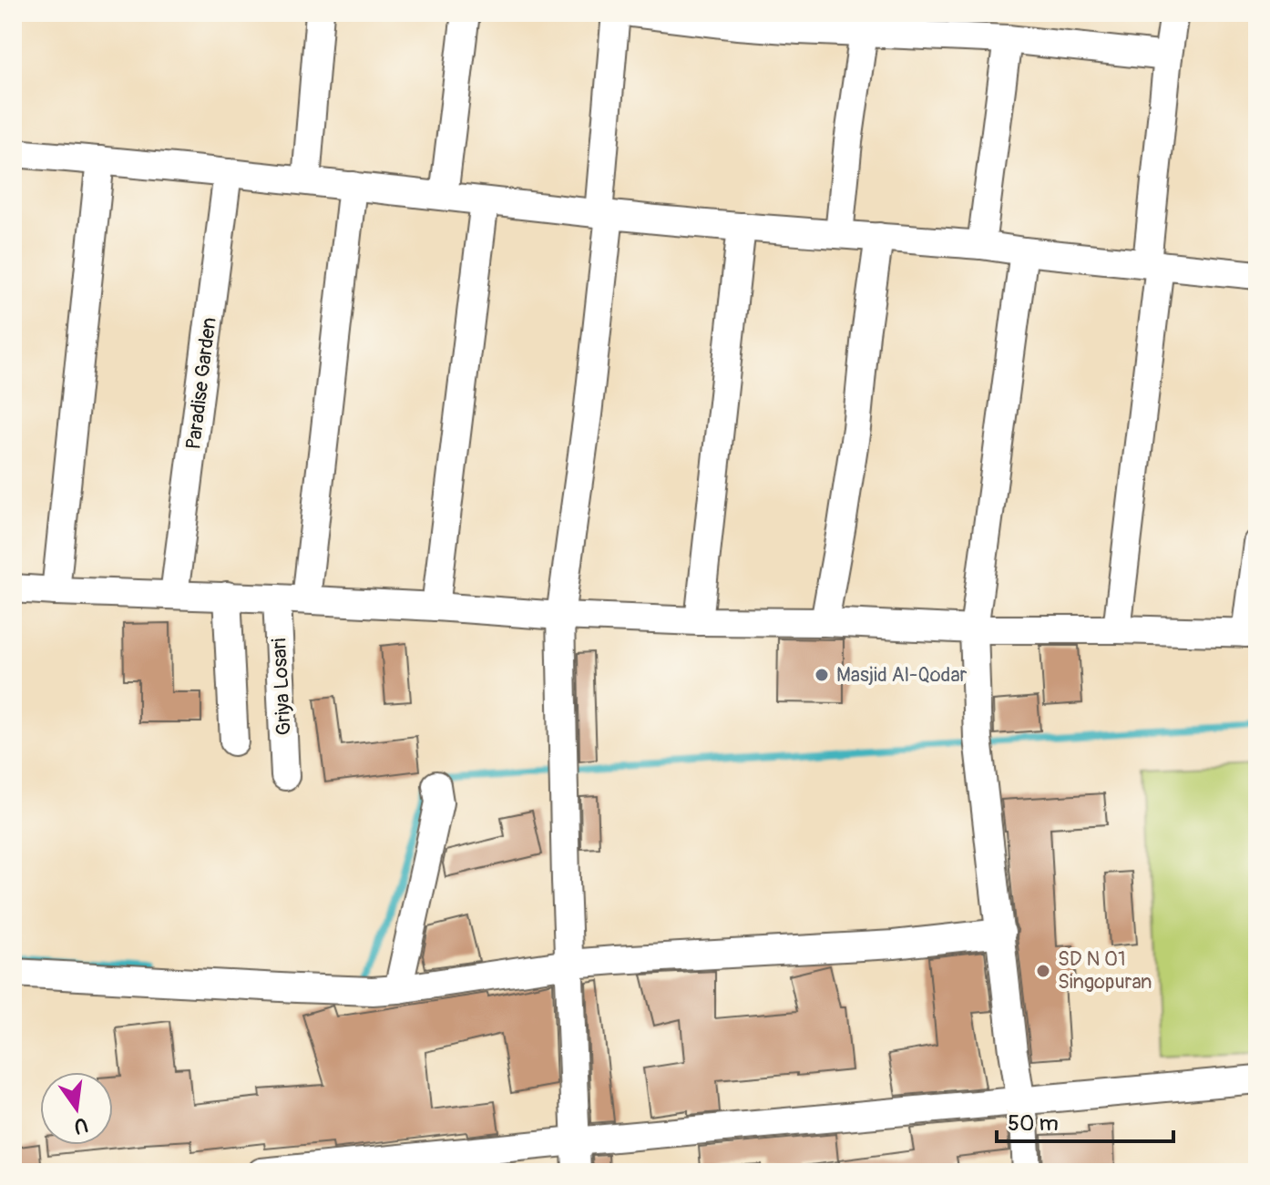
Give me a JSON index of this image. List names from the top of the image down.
{
  "streets": {
    "street": ["Paradise Garden", "Griya Losari"]
  },
  "places": ["Masjid Al-Qodar", "SD N 01 Singopuran"],
  "scale_bar": "50 m",
  "north": "bottom"
}
